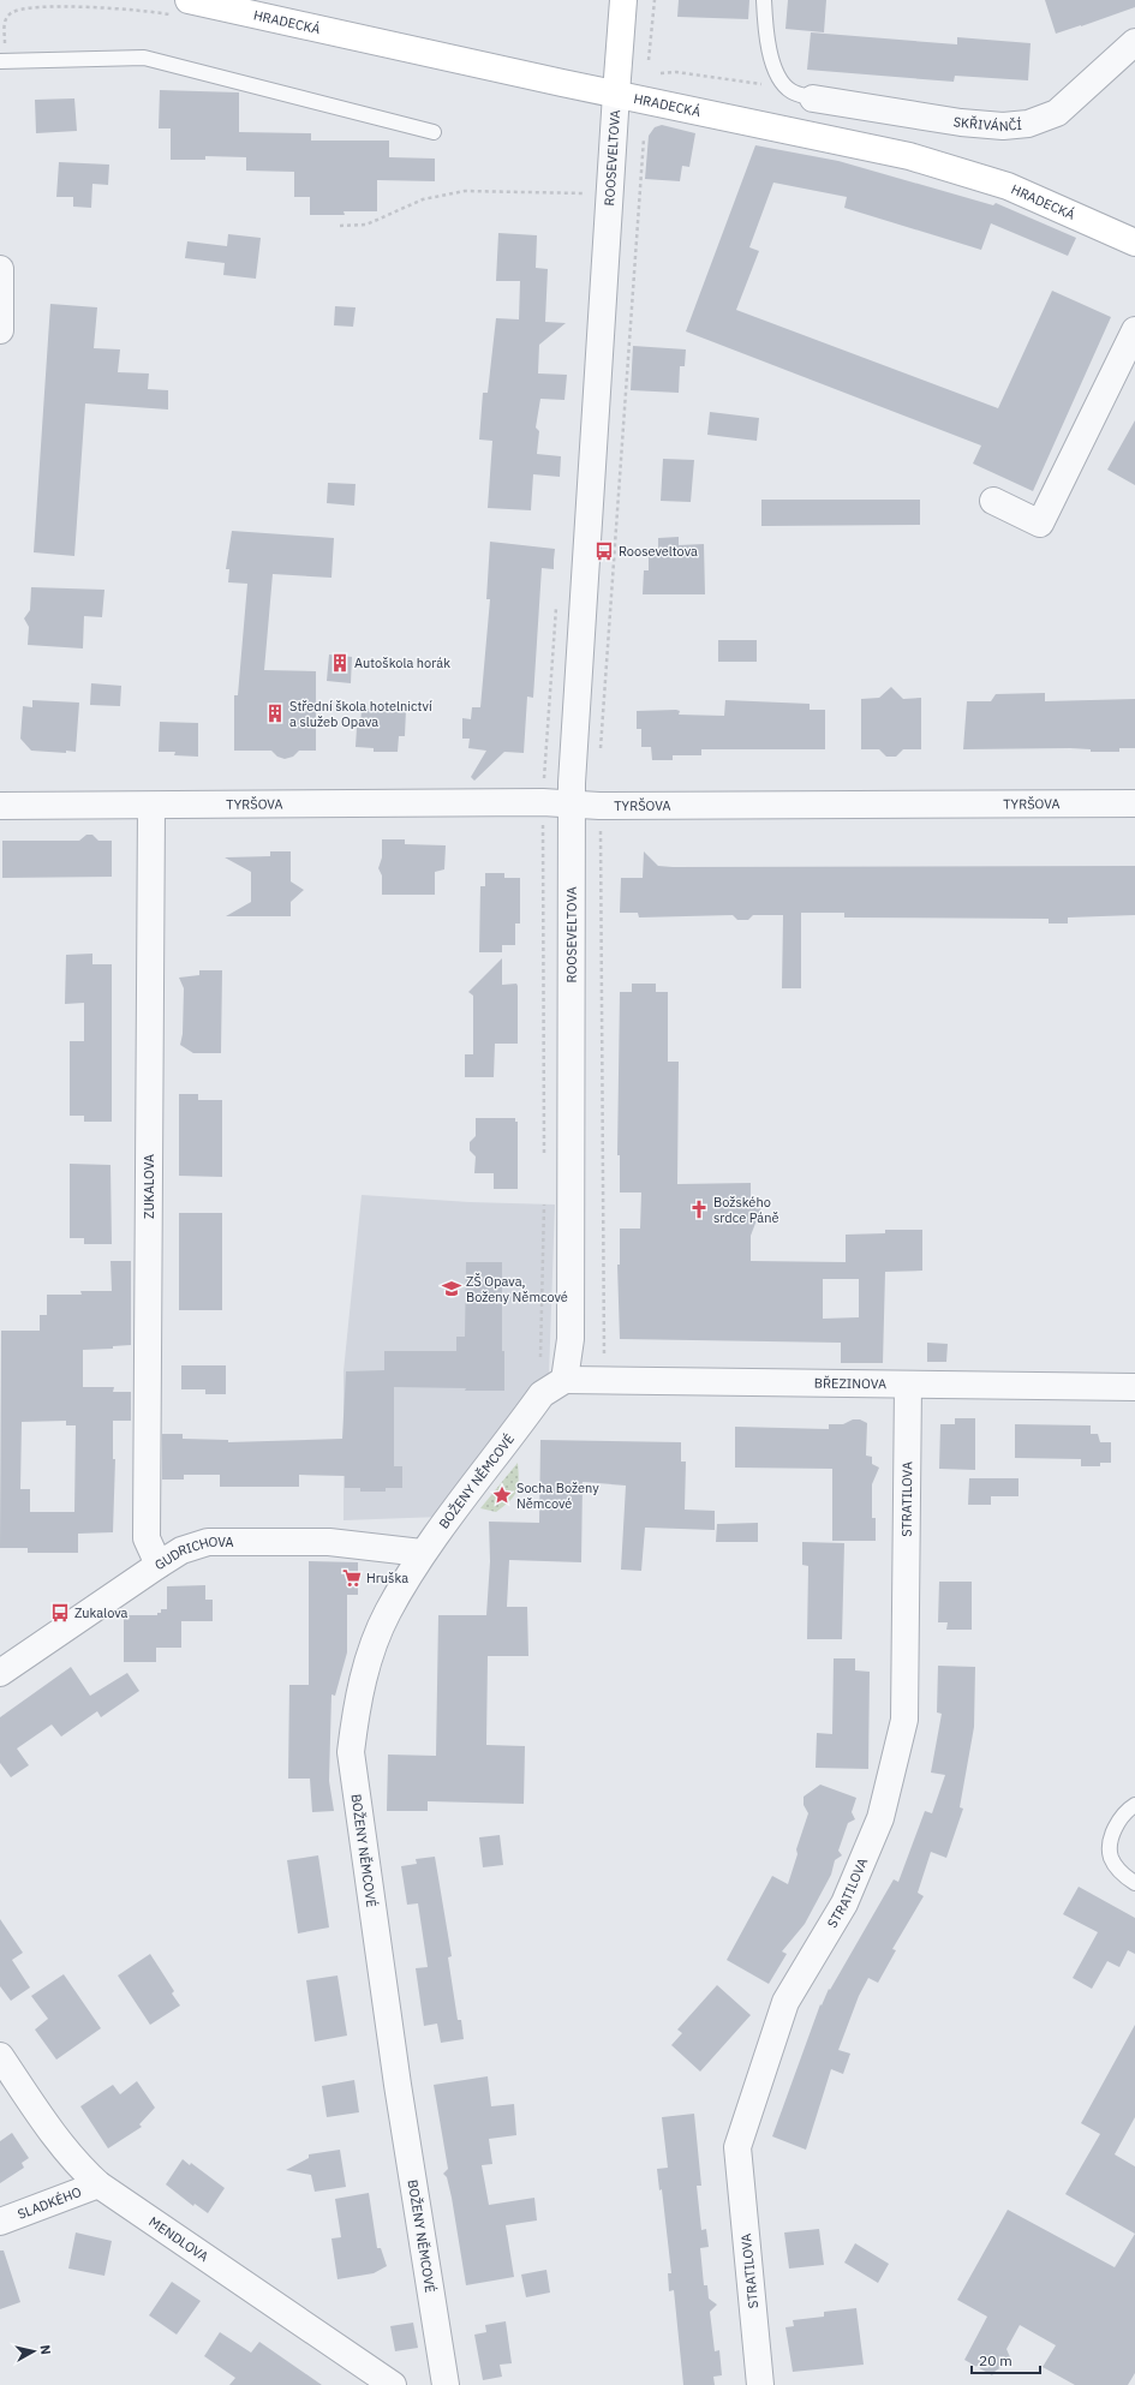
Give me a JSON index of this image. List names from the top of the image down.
{
  "streets": {
    "main road": ["HRADECKÁ", "ROOSEVELTOVA"],
    "street": [
      "SKŘIVÁNČÍ",
      "TYRŠOVA",
      "ZUKALOVA",
      "BŘEZINOVA",
      "BOŽENY NĚMCOVÉ",
      "STRATILOVA",
      "GUDRICHOVA",
      "SLADKÉHO",
      "MENDLOVA"
    ]
  },
  "crossings": [
    ["HRADECKÁ", "ROOSEVELTOVA"],
    ["ROOSEVELTOVA", "TYRŠOVA"],
    ["ROOSEVELTOVA", "BŘEZINOVA"],
    ["ROOSEVELTOVA", "BOŽENY NĚMCOVÉ"],
    ["TYRŠOVA", "ZUKALOVA"],
    ["ZUKALOVA", "GUDRICHOVA"],
    ["BŘEZINOVA", "BOŽENY NĚMCOVÉ"],
    ["BŘEZINOVA", "STRATILOVA"],
    ["BOŽENY NĚMCOVÉ", "GUDRICHOVA"],
    ["SLADKÉHO", "MENDLOVA"]
  ],
  "places": {
    "bus stop": ["Rooseveltova", "Zukalova"],
    "building": ["Autoškola horák", "Střední škola hotelnictví a služeb Opava"],
    "church": ["Božského srdce Páně"],
    "school or university": ["ZŠ Opava, Boženy Němcové"],
    "place": ["Socha Boženy Němcové"],
    "supermarket": ["Hruška"]
  },
  "scale_bar": "20 m",
  "north": "right"
}
